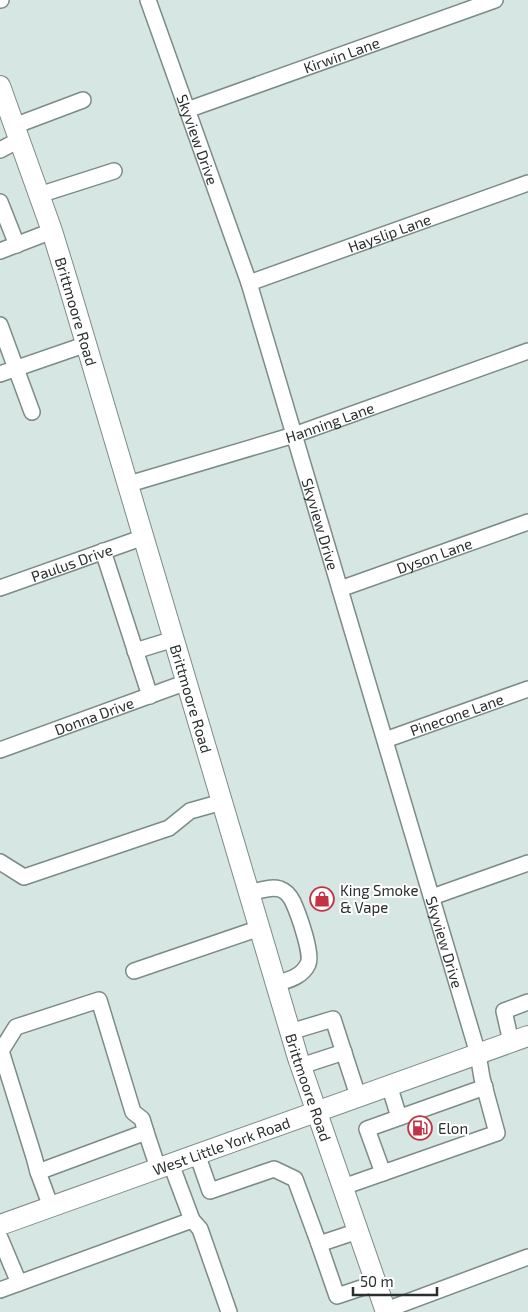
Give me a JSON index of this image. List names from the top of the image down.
{
  "streets": {
    "main road": ["Brittmoore Road", "West Little York Road"],
    "street": [
      "Kirwin Lane",
      "Skyview Drive",
      "Hayslip Lane",
      "Hanning Lane",
      "Dyson Lane",
      "Paulus Drive",
      "Pinecone Lane",
      "Donna Drive"
    ]
  },
  "crossings": [
    ["Kirwin Lane", "Skyview Drive"],
    ["Skyview Drive", "Hayslip Lane"],
    ["Skyview Drive", "Hanning Lane"],
    ["Skyview Drive", "Dyson Lane"],
    ["Skyview Drive", "Pinecone Lane"],
    ["Skyview Drive", "West Little York Road"],
    ["Brittmoore Road", "Hanning Lane"],
    ["Brittmoore Road", "Paulus Drive"],
    ["Brittmoore Road", "Donna Drive"],
    ["Brittmoore Road", "West Little York Road"]
  ],
  "places": {
    "shop": ["King Smoke & Vape"],
    "fuel station": ["Elon"]
  },
  "scale_bar": "50 m"
}
